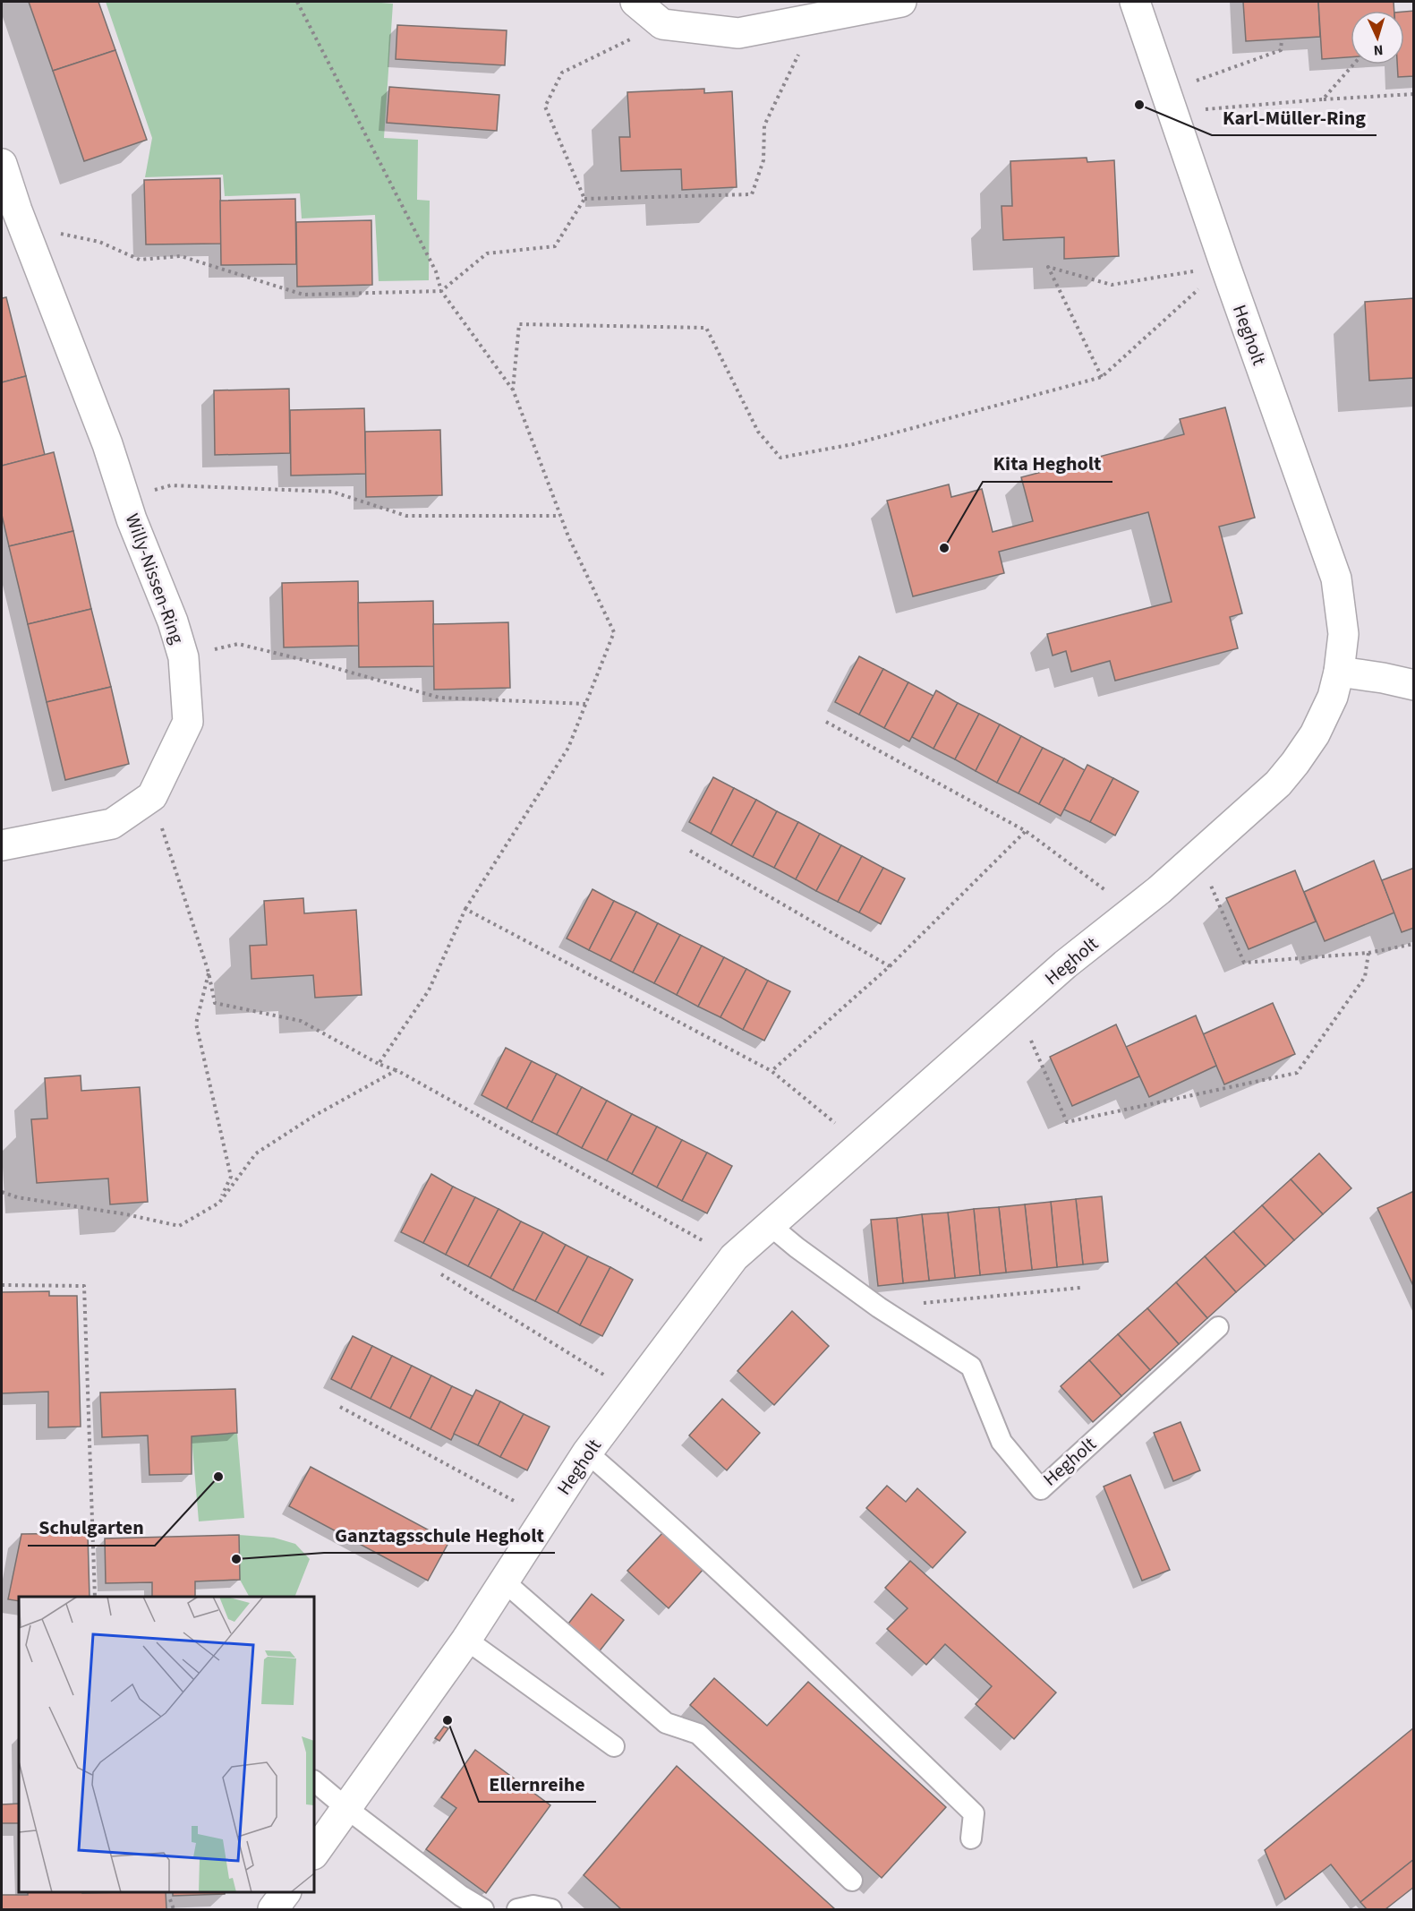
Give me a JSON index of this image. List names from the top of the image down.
{
  "streets": {
    "street": ["Hegholt", "Willy-Nissen-Ring"]
  },
  "places": [
    "Karl-Müller-Ring",
    "Kita Hegholt",
    "Schulgarten",
    "Ganztagsschule Hegholt",
    "Ellernreihe"
  ],
  "north": "bottom"
}
